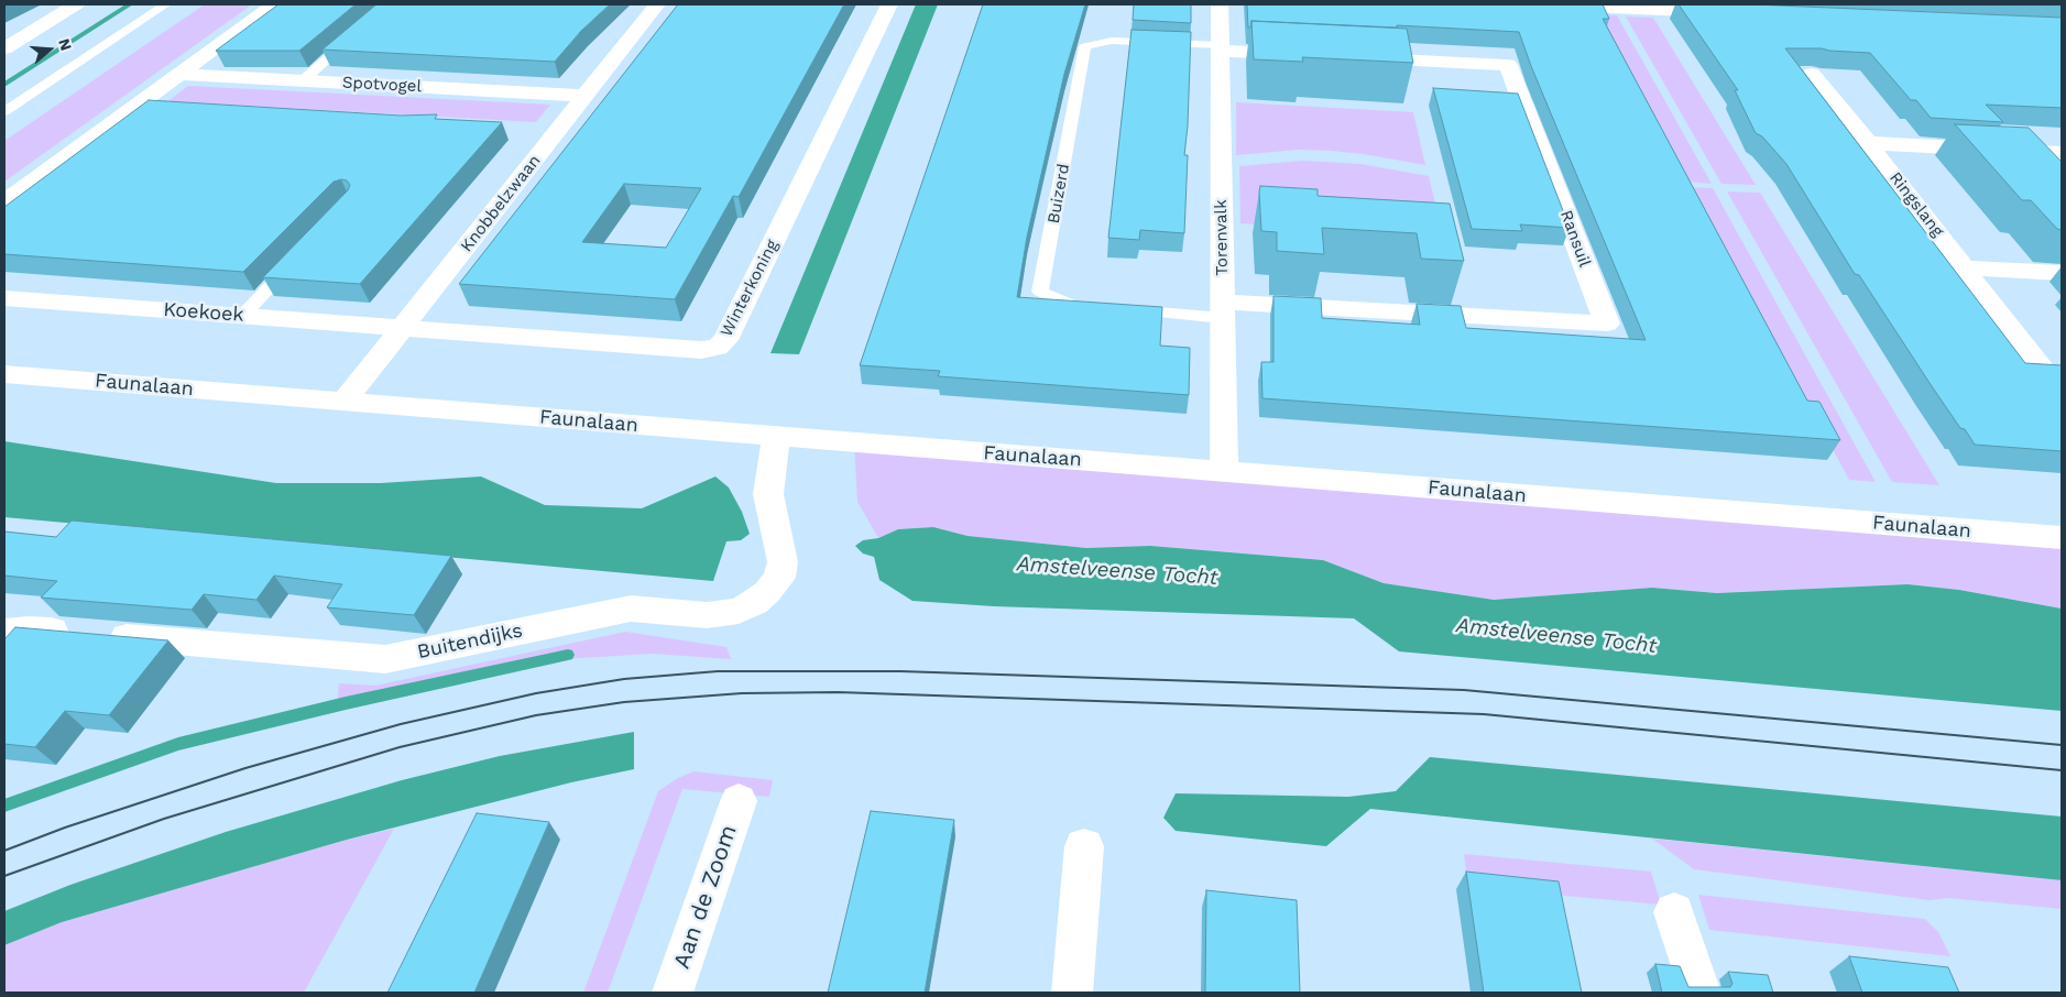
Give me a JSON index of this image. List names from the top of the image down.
{
  "streets": {
    "street": [
      "Spotvogel",
      "Knobbelzwaan",
      "Ringslang",
      "Torenvalk",
      "Ransuil",
      "Winterkoning",
      "Koekoek",
      "Faunalaan",
      "Buitendijks",
      "Aan de Zoom"
    ],
    "lane": ["Buizerd"]
  },
  "crossings": [
    ["Spotvogel", "Knobbelzwaan"],
    ["Buizerd", "Torenvalk"],
    ["Knobbelzwaan", "Winterkoning"],
    ["Knobbelzwaan", "Koekoek"],
    ["Knobbelzwaan", "Faunalaan"],
    ["Torenvalk", "Ransuil"],
    ["Torenvalk", "Faunalaan"],
    ["Winterkoning", "Koekoek"],
    ["Faunalaan", "Buitendijks"]
  ],
  "water": ["Amstelveense Tocht"],
  "north": "right"
}
